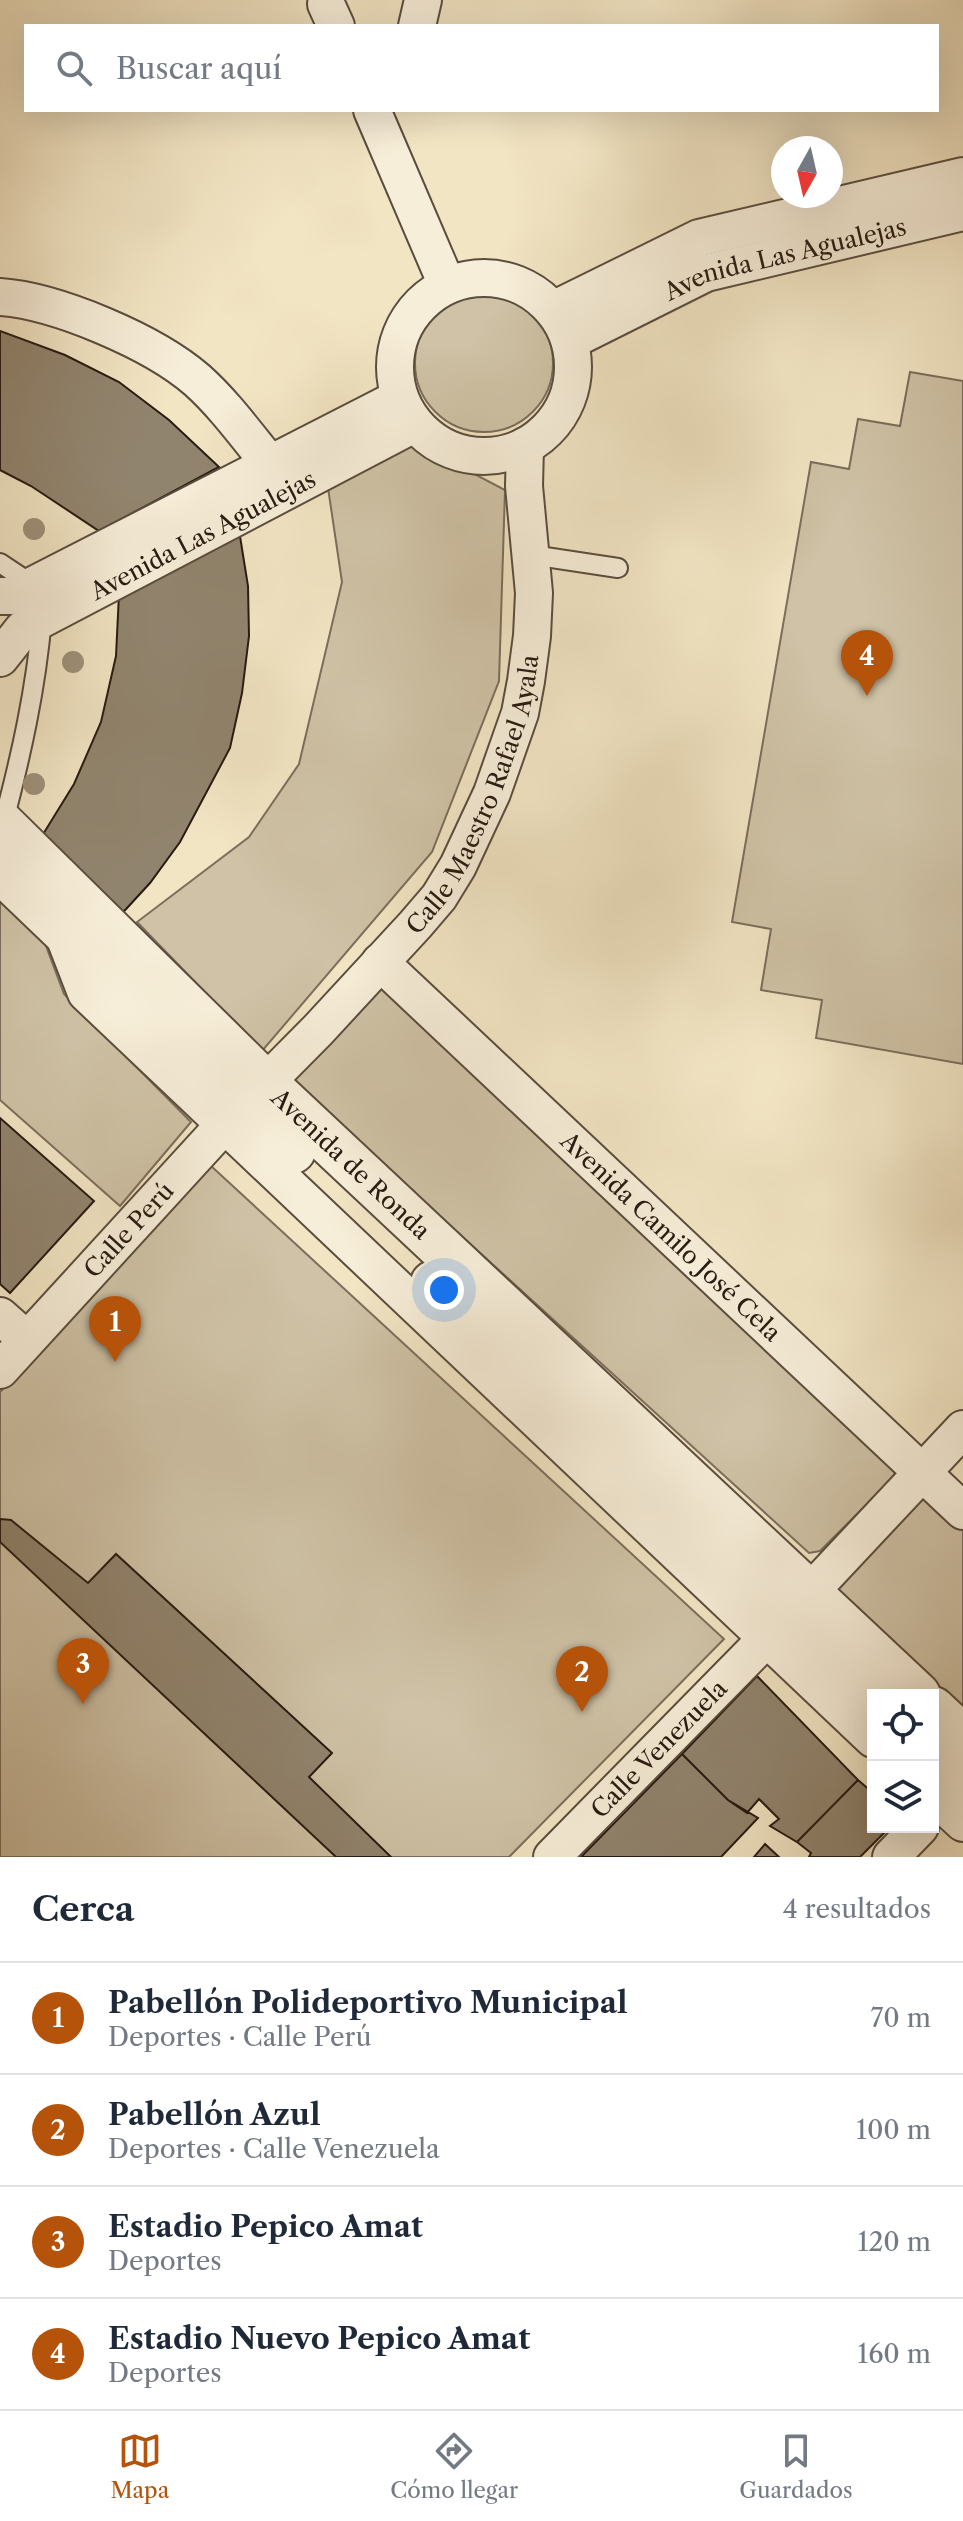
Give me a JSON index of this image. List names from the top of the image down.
{
  "streets": {
    "street": [
      "Avenida Las Agualejas",
      "Calle Maestro Rafael Ayala",
      "Avenida de Ronda",
      "Calle Perú",
      "Avenida Camilo José Cela",
      "Calle Venezuela"
    ]
  },
  "crossings": [
    ["Avenida Las Agualejas", "Calle Maestro Rafael Ayala"],
    ["Calle Maestro Rafael Ayala", "Avenida de Ronda"],
    ["Calle Maestro Rafael Ayala", "Calle Perú"],
    ["Calle Maestro Rafael Ayala", "Avenida Camilo José Cela"],
    ["Avenida de Ronda", "Calle Perú"],
    ["Avenida de Ronda", "Calle Venezuela"],
    ["Avenida Camilo José Cela", "Calle Venezuela"]
  ],
  "north": "bottom",
  "page": {
    "search": "Buscar aquí",
    "pins": [
      "4",
      "1",
      "3",
      "2"
    ],
    "heading": ["Cerca", "4 resultados"],
    "list": [
      {
        "mark": "1",
        "name": "Pabellón Polideportivo Municipal",
        "note": "Deportes · Calle Perú",
        "value": "70 m"
      },
      {
        "mark": "2",
        "name": "Pabellón Azul",
        "note": "Deportes · Calle Venezuela",
        "value": "100 m"
      },
      {
        "mark": "3",
        "name": "Estadio Pepico Amat",
        "note": "Deportes",
        "value": "120 m"
      },
      {
        "mark": "4",
        "name": "Estadio Nuevo Pepico Amat",
        "note": "Deportes",
        "value": "160 m"
      }
    ],
    "nav": ["Mapa", "Cómo llegar", "Guardados"]
  }
}
